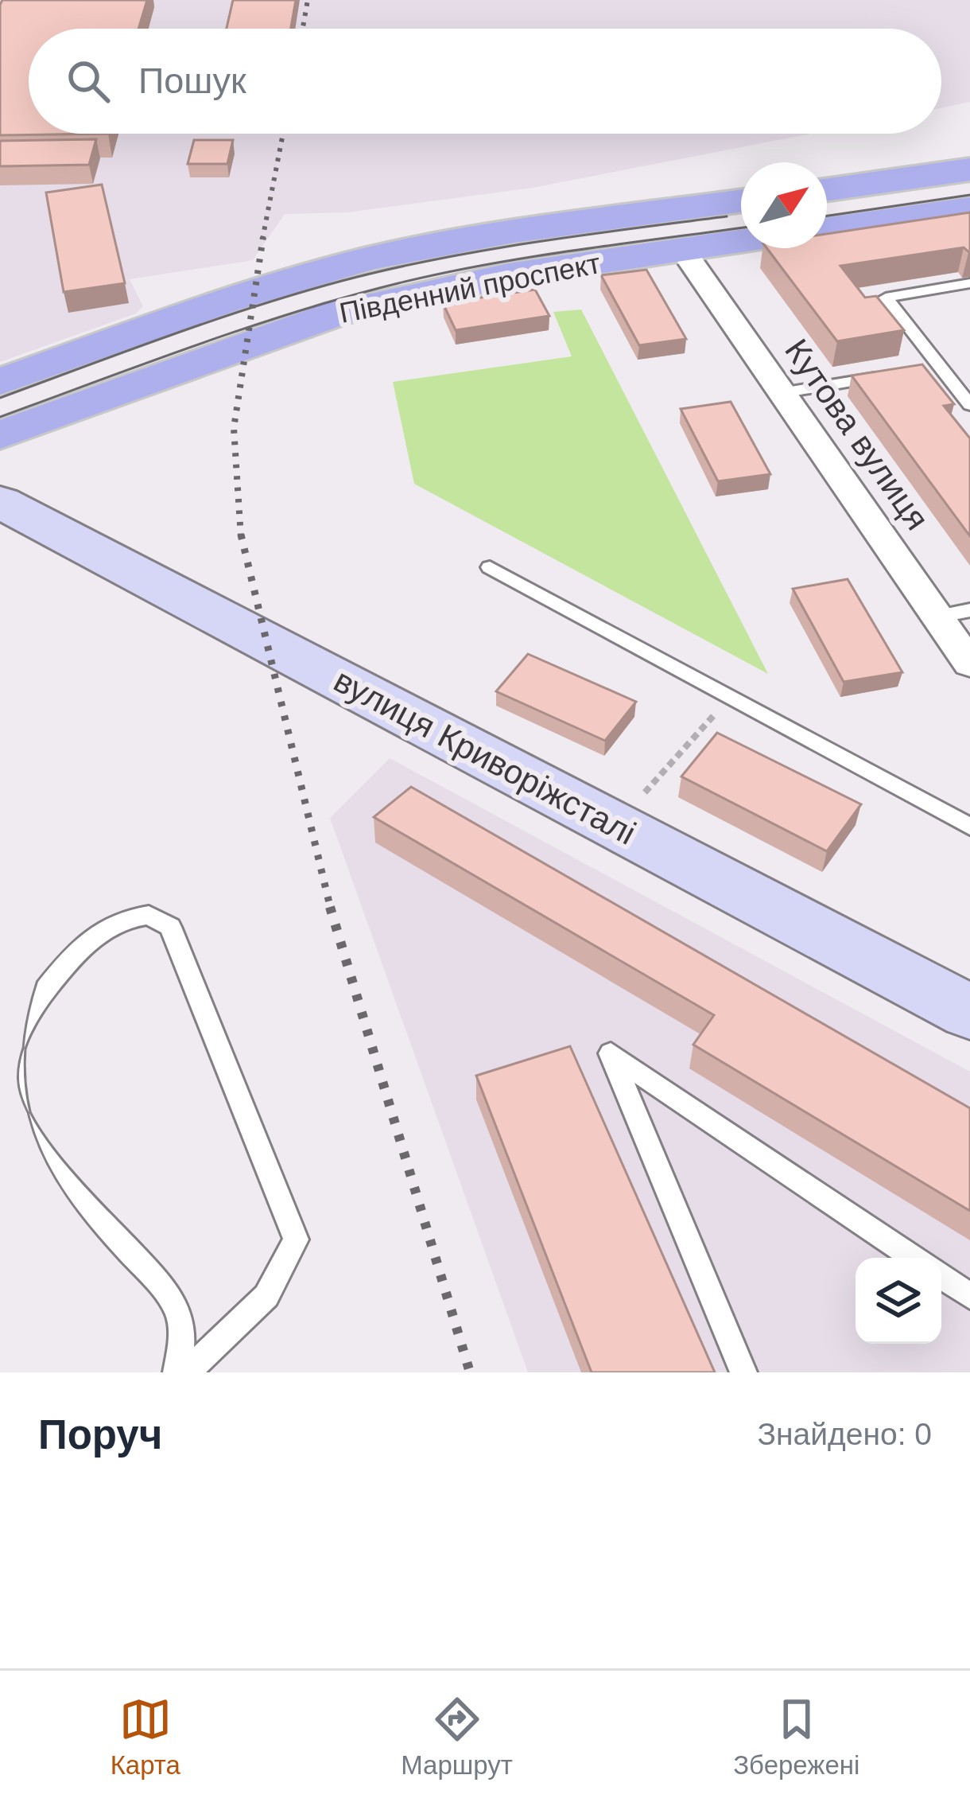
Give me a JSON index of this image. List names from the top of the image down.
{
  "streets": {
    "main road": ["Південний проспект", "вулиця Криворіжсталі"],
    "street": ["Кутова вулиця"]
  },
  "crossings": [
    ["Південний проспект", "Кутова вулиця"]
  ],
  "north": "top right",
  "page": {
    "search": "Пошук",
    "heading": ["Поруч", "Знайдено: 0"],
    "nav": ["Карта", "Маршрут", "Збережені"]
  }
}
